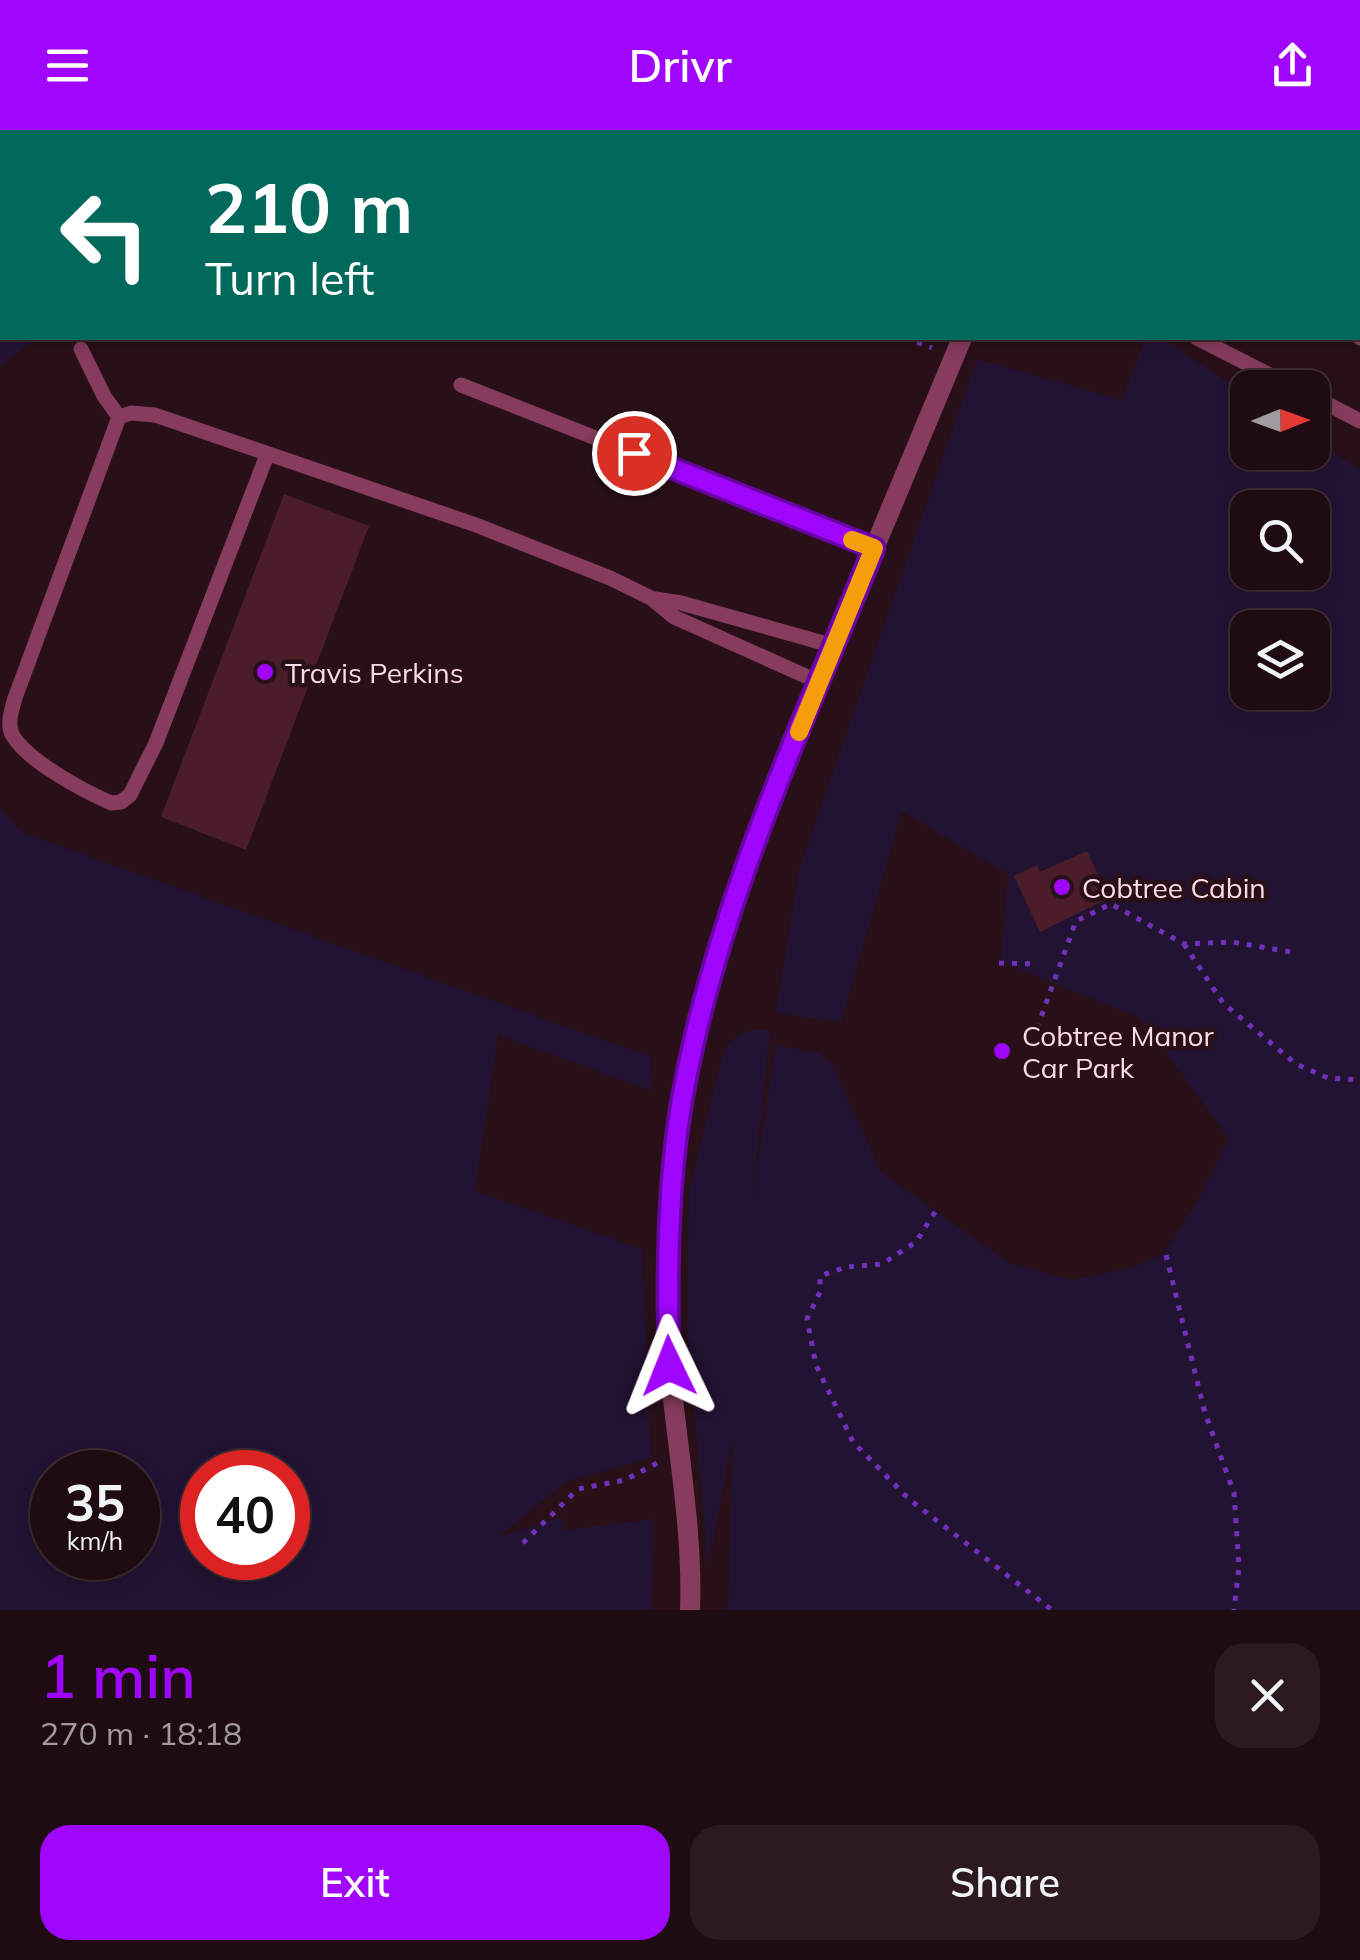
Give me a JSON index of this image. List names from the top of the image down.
{
  "places": ["Travis Perkins", "Cobtree Cabin", "Cobtree Manor Car Park"],
  "north": "right",
  "page": {
    "header": "Drivr",
    "turn": ["210 m", "Turn left"],
    "speed": "35 km/h",
    "limit": "40",
    "heading": ["1 min", "270 m · 18:18"],
    "buttons": ["Exit", "Share"]
  }
}
